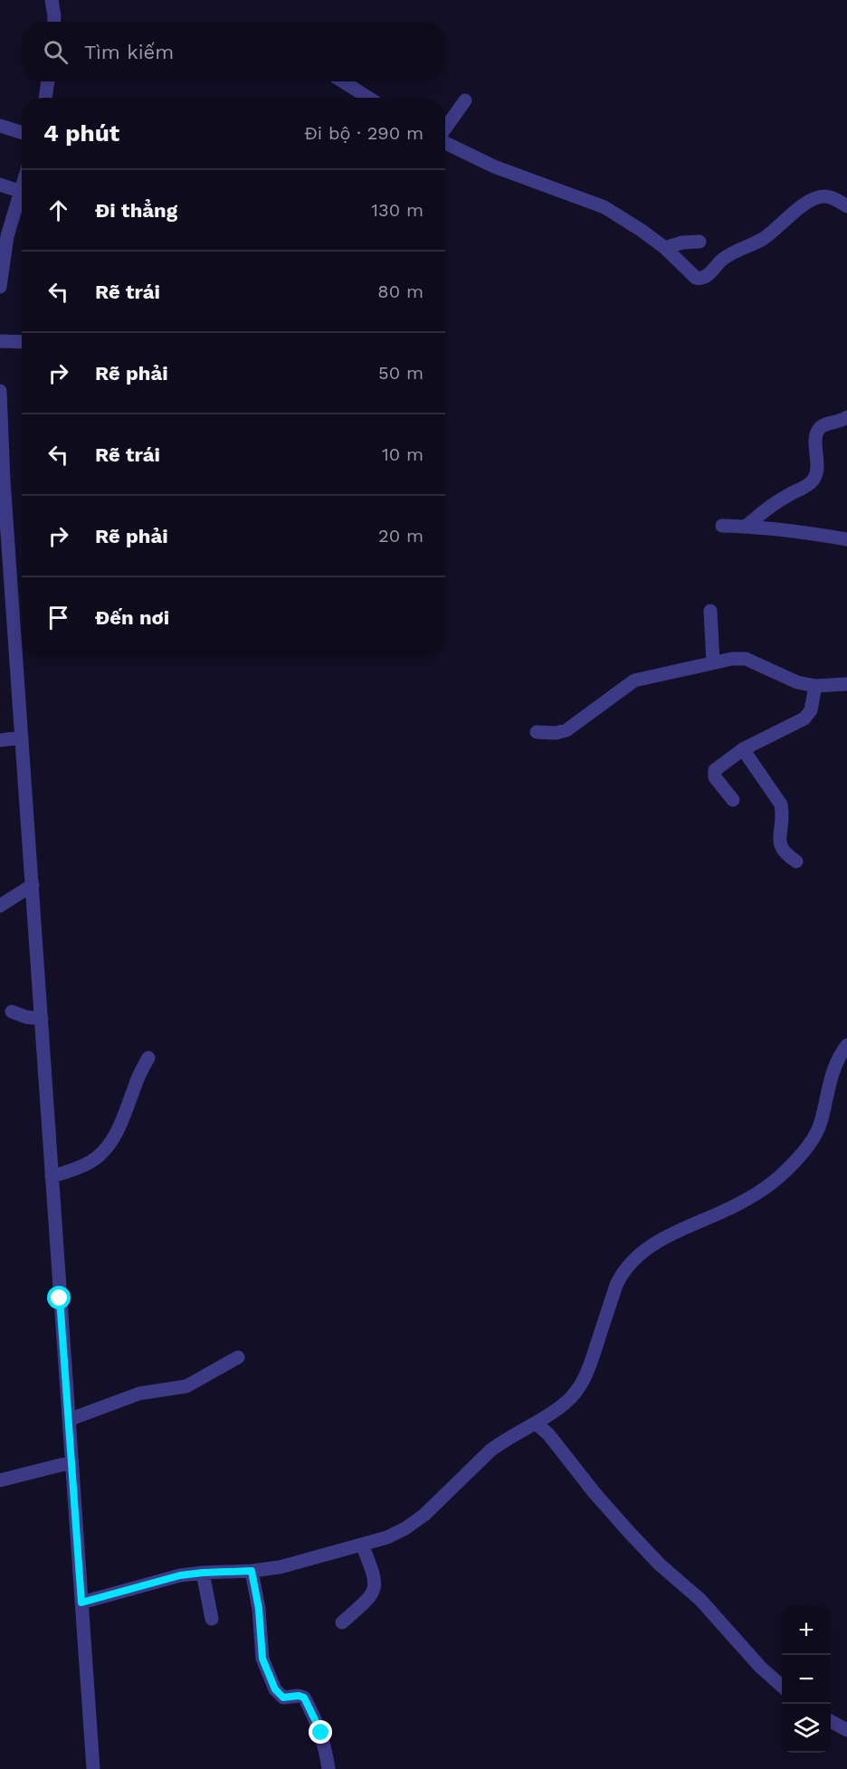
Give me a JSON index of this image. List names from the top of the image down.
{
  "page": {
    "search": "Tìm kiếm",
    "heading": ["4 phút", "Đi bộ · 290 m"],
    "list": [
      ["Đi thẳng", "130 m"],
      ["Rẽ trái", "80 m"],
      ["Rẽ phải", "50 m"],
      ["Rẽ trái", "10 m"],
      ["Rẽ phải", "20 m"],
      "Đến nơi"
    ],
    "map_buttons": ["+", "−"]
  }
}
